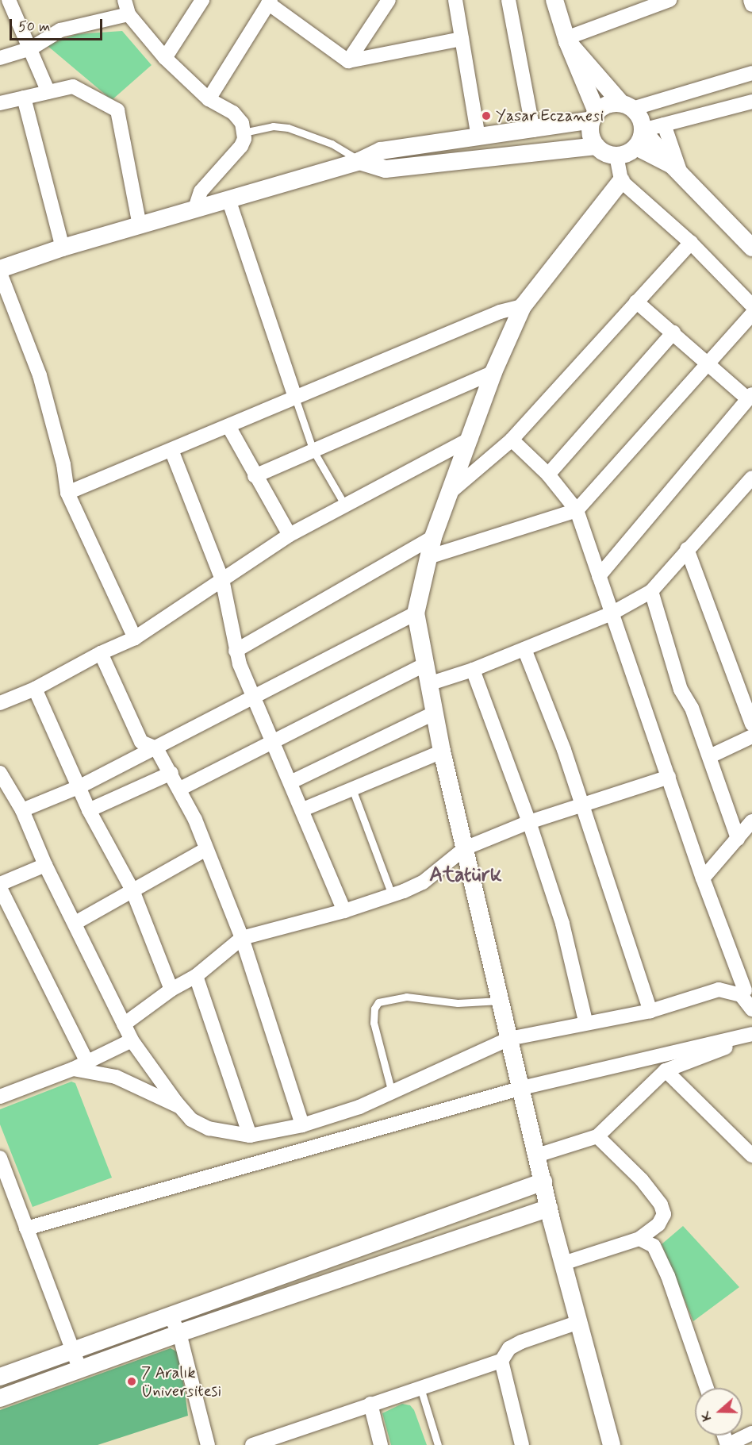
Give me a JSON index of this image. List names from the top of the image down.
{
  "districts": ["Atatürk"],
  "places": ["Yasar Eczanesi", "7 Aralık Üniversitesi"],
  "scale_bar": "50 m",
  "north": "left"
}
